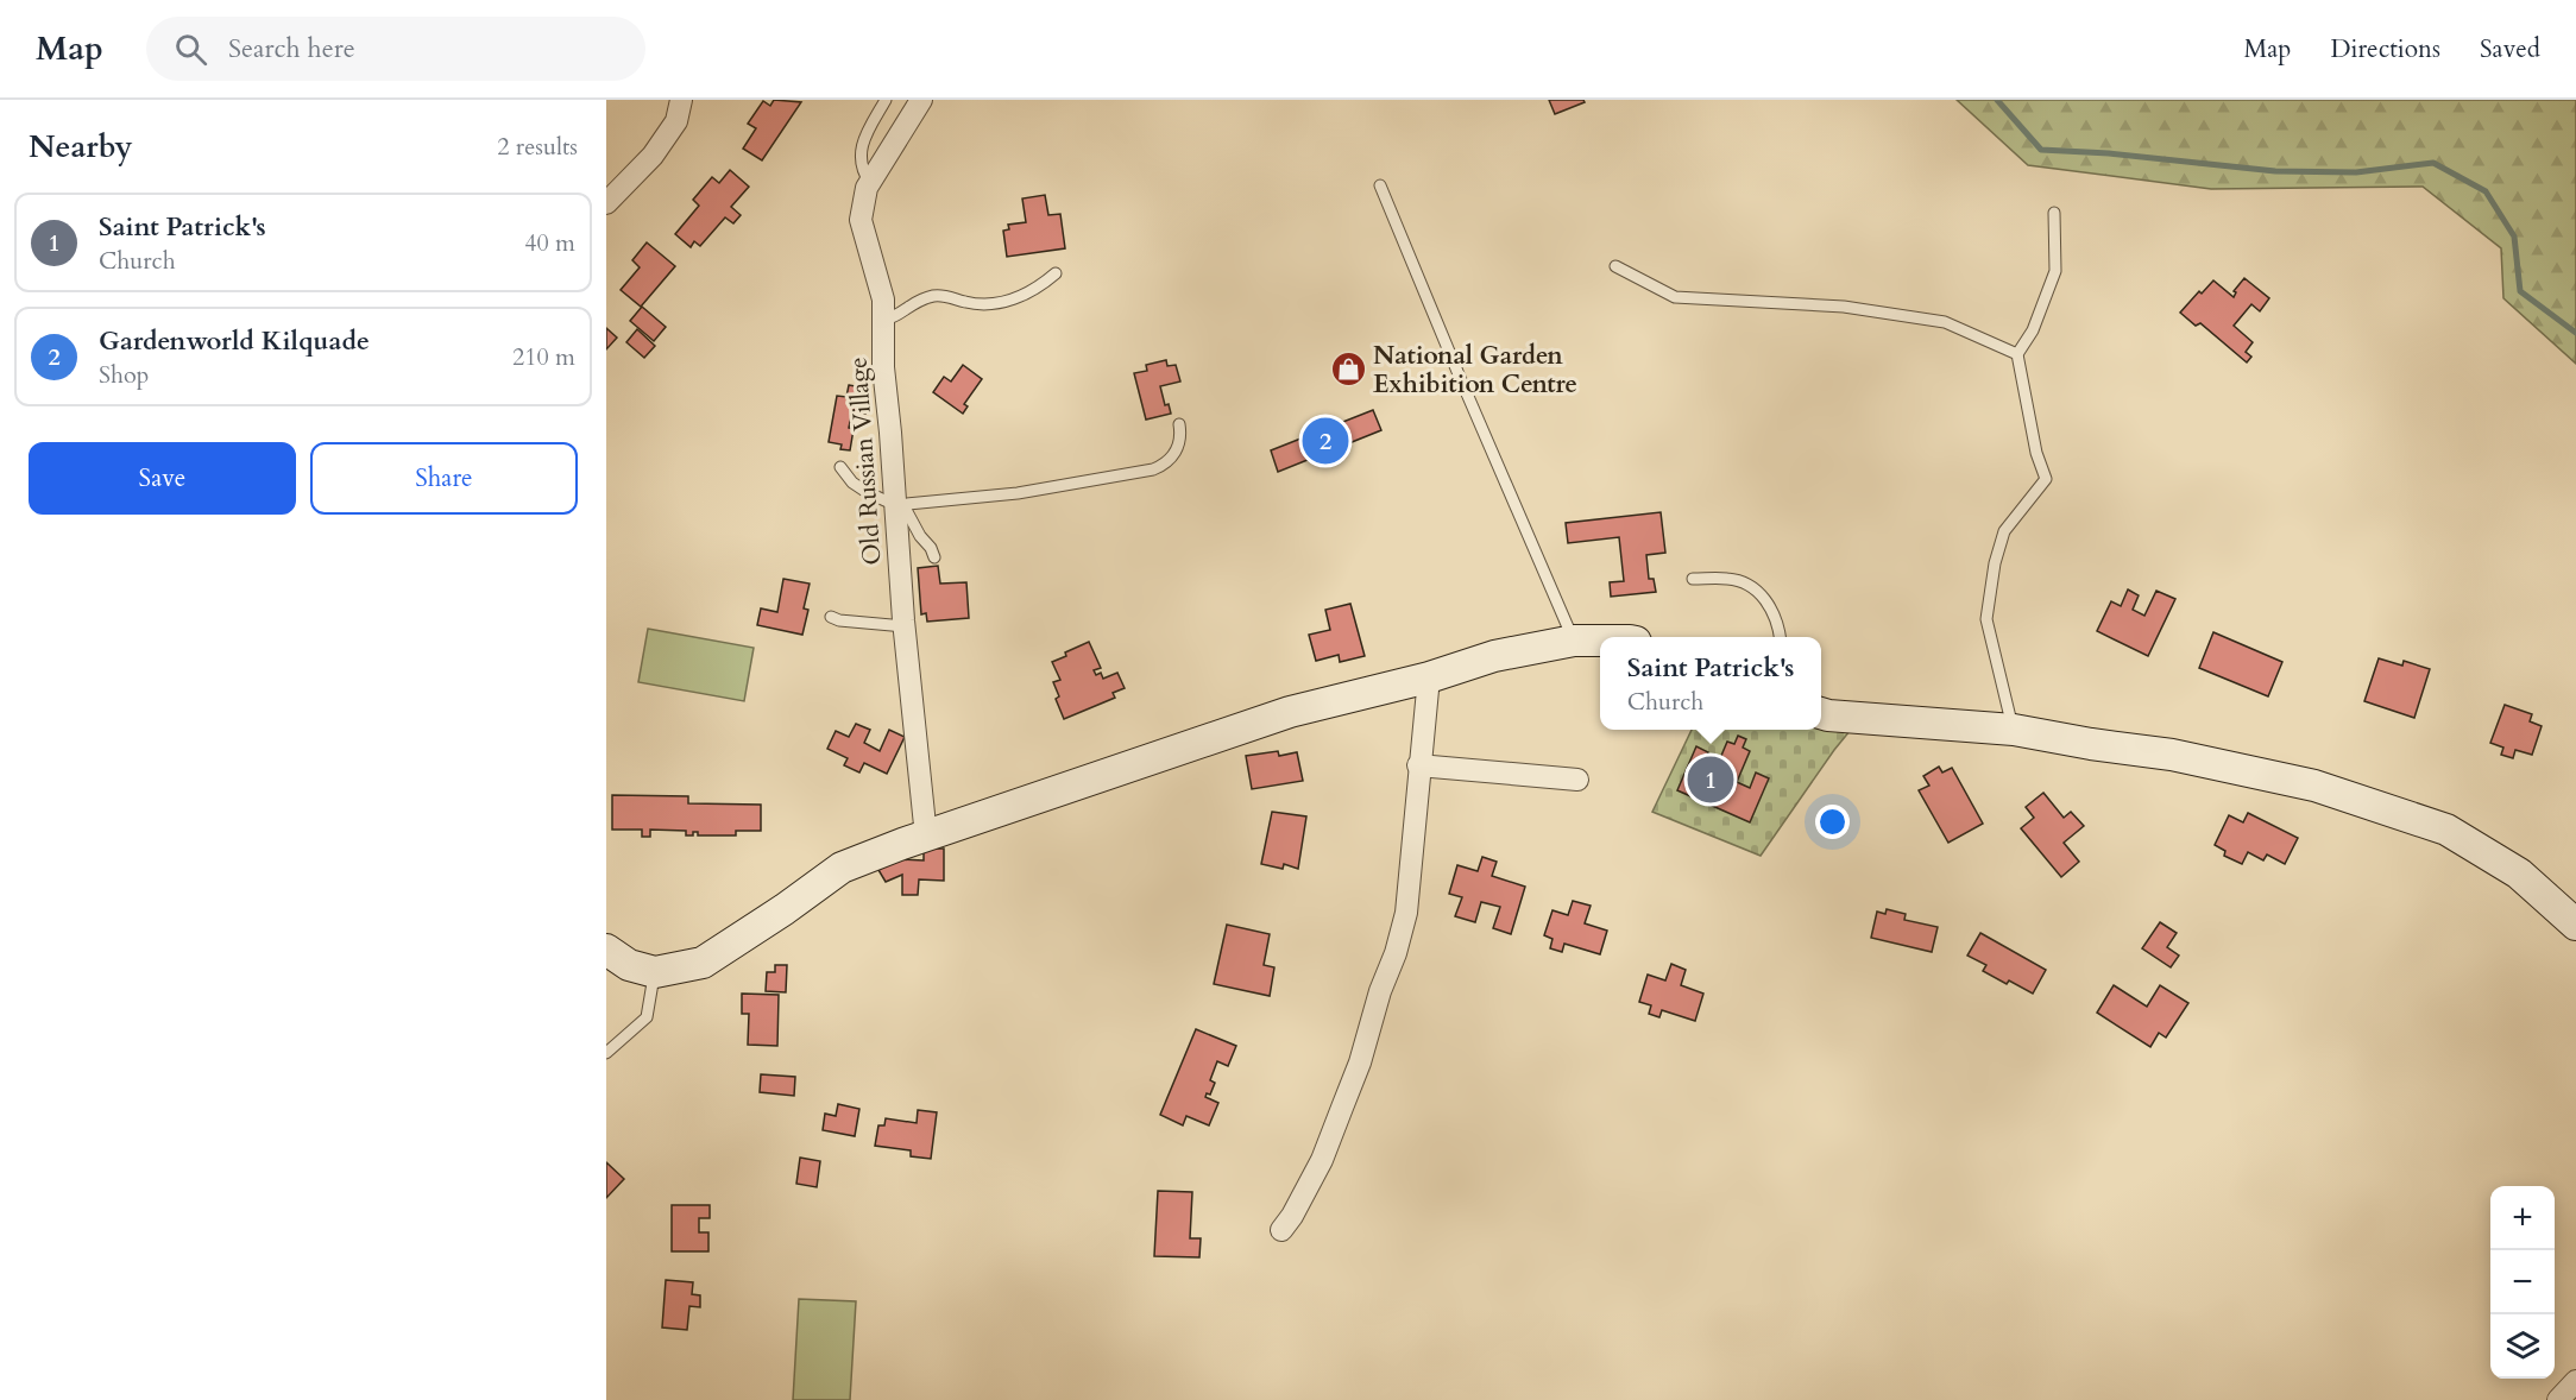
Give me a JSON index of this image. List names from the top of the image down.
{
  "streets": {
    "street": ["Old Russian Village"]
  },
  "places": {
    "shop": ["National Garden Exhibition Centre"]
  },
  "page": {
    "header": "Map",
    "search": "Search here",
    "nav": ["Map", "Directions", "Saved"],
    "heading": ["Nearby", "2 results"],
    "list": [
      {
        "mark": "1",
        "name": "Saint Patrick's",
        "note": "Church",
        "value": "40 m"
      },
      {
        "mark": "2",
        "name": "Gardenworld Kilquade",
        "note": "Shop",
        "value": "210 m"
      }
    ],
    "pins": ["2", "1"],
    "buttons": ["Save", "Share"],
    "popup": ["Saint Patrick's", "Church"],
    "map_buttons": ["+", "−"]
  }
}
